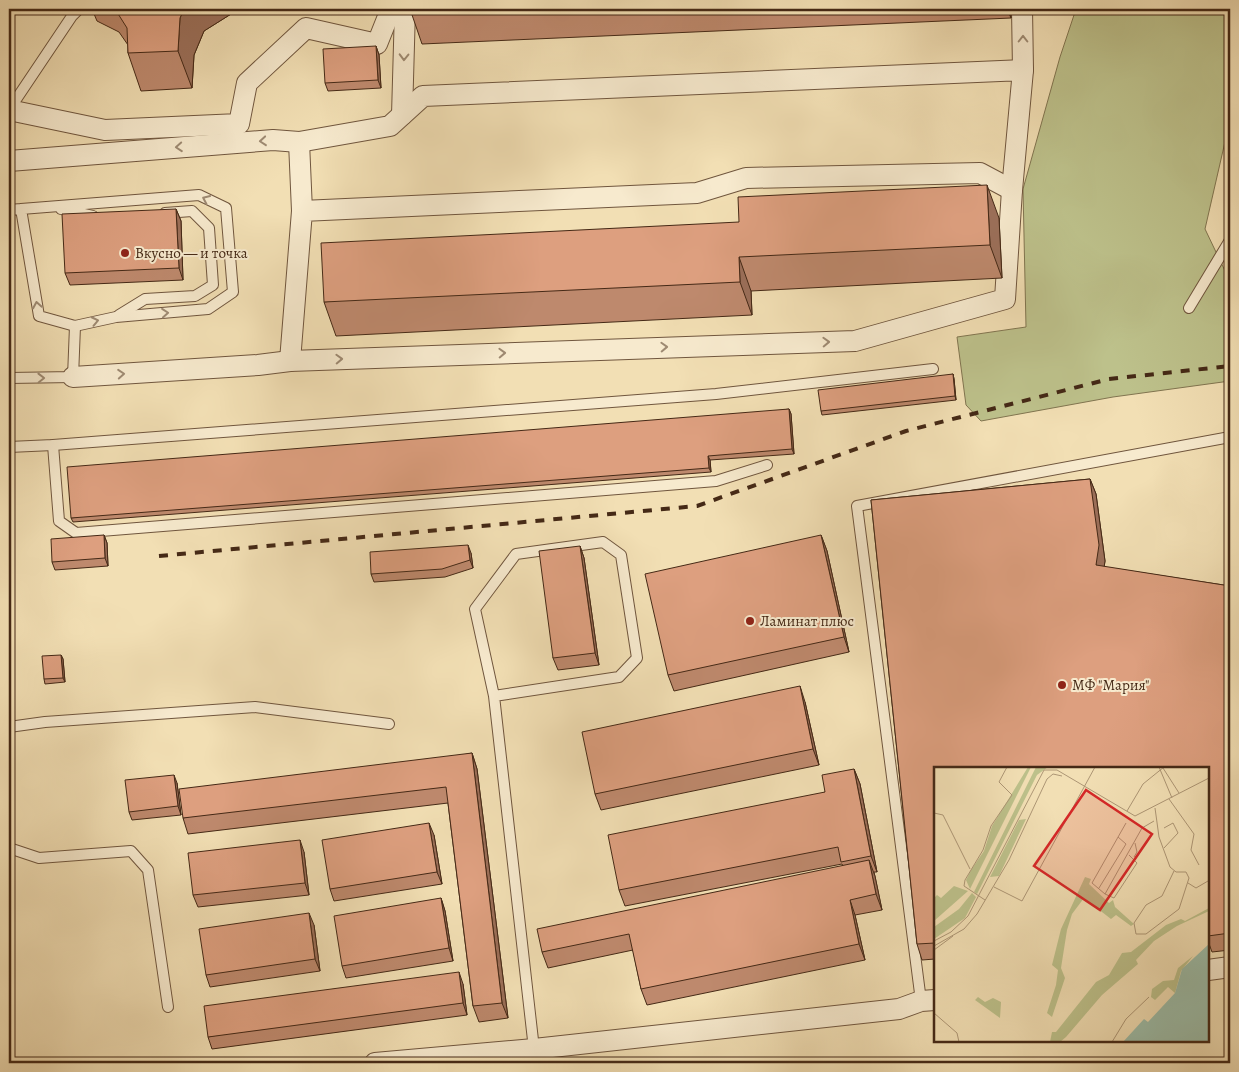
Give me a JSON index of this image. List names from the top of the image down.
{
  "places": ["Вкусно — и точка", "Ламинат плюс", "МФ \"Мария\""]
}
